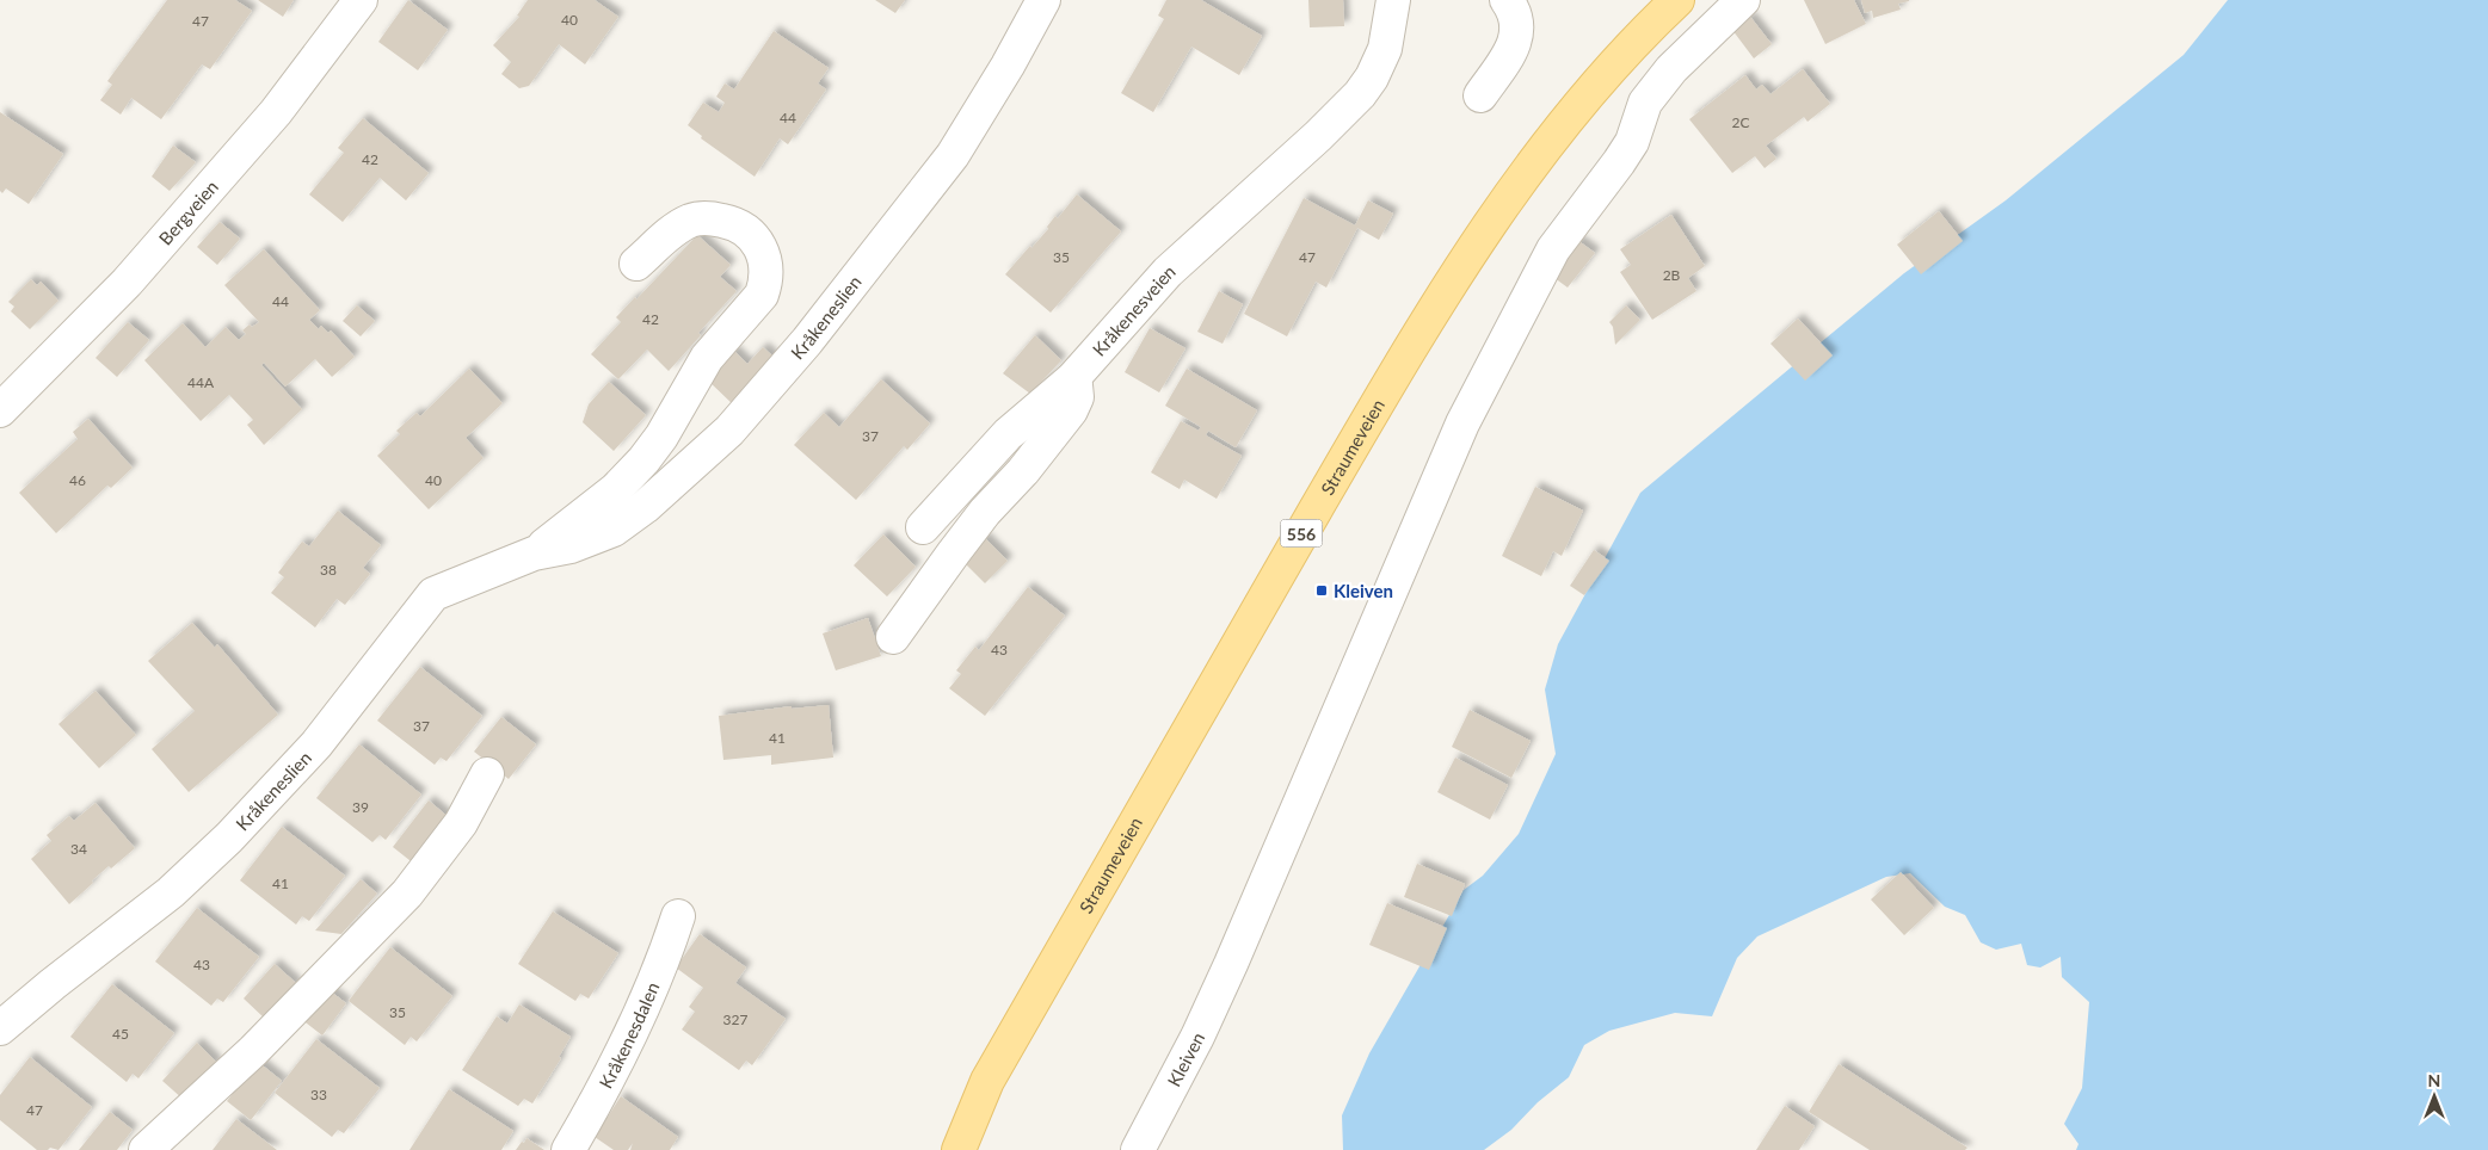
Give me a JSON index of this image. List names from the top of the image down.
{
  "streets": {
    "main road": ["Straumeveien", "556"],
    "street": [
      "Bergveien",
      "Kråkenesveien",
      "Kråkeneslien",
      "Kråkenesdalen",
      "Kleiven"
    ]
  },
  "places": {
    "transit": ["Kleiven"]
  },
  "house_numbers": [
    "40",
    "47",
    "44",
    "2C",
    "42",
    "35",
    "47",
    "2B",
    "44",
    "42",
    "44A",
    "37",
    "46",
    "40",
    "38",
    "43",
    "37",
    "41",
    "39",
    "34",
    "41",
    "43",
    "35",
    "327",
    "45",
    "33",
    "47"
  ],
  "north": "top"
}
